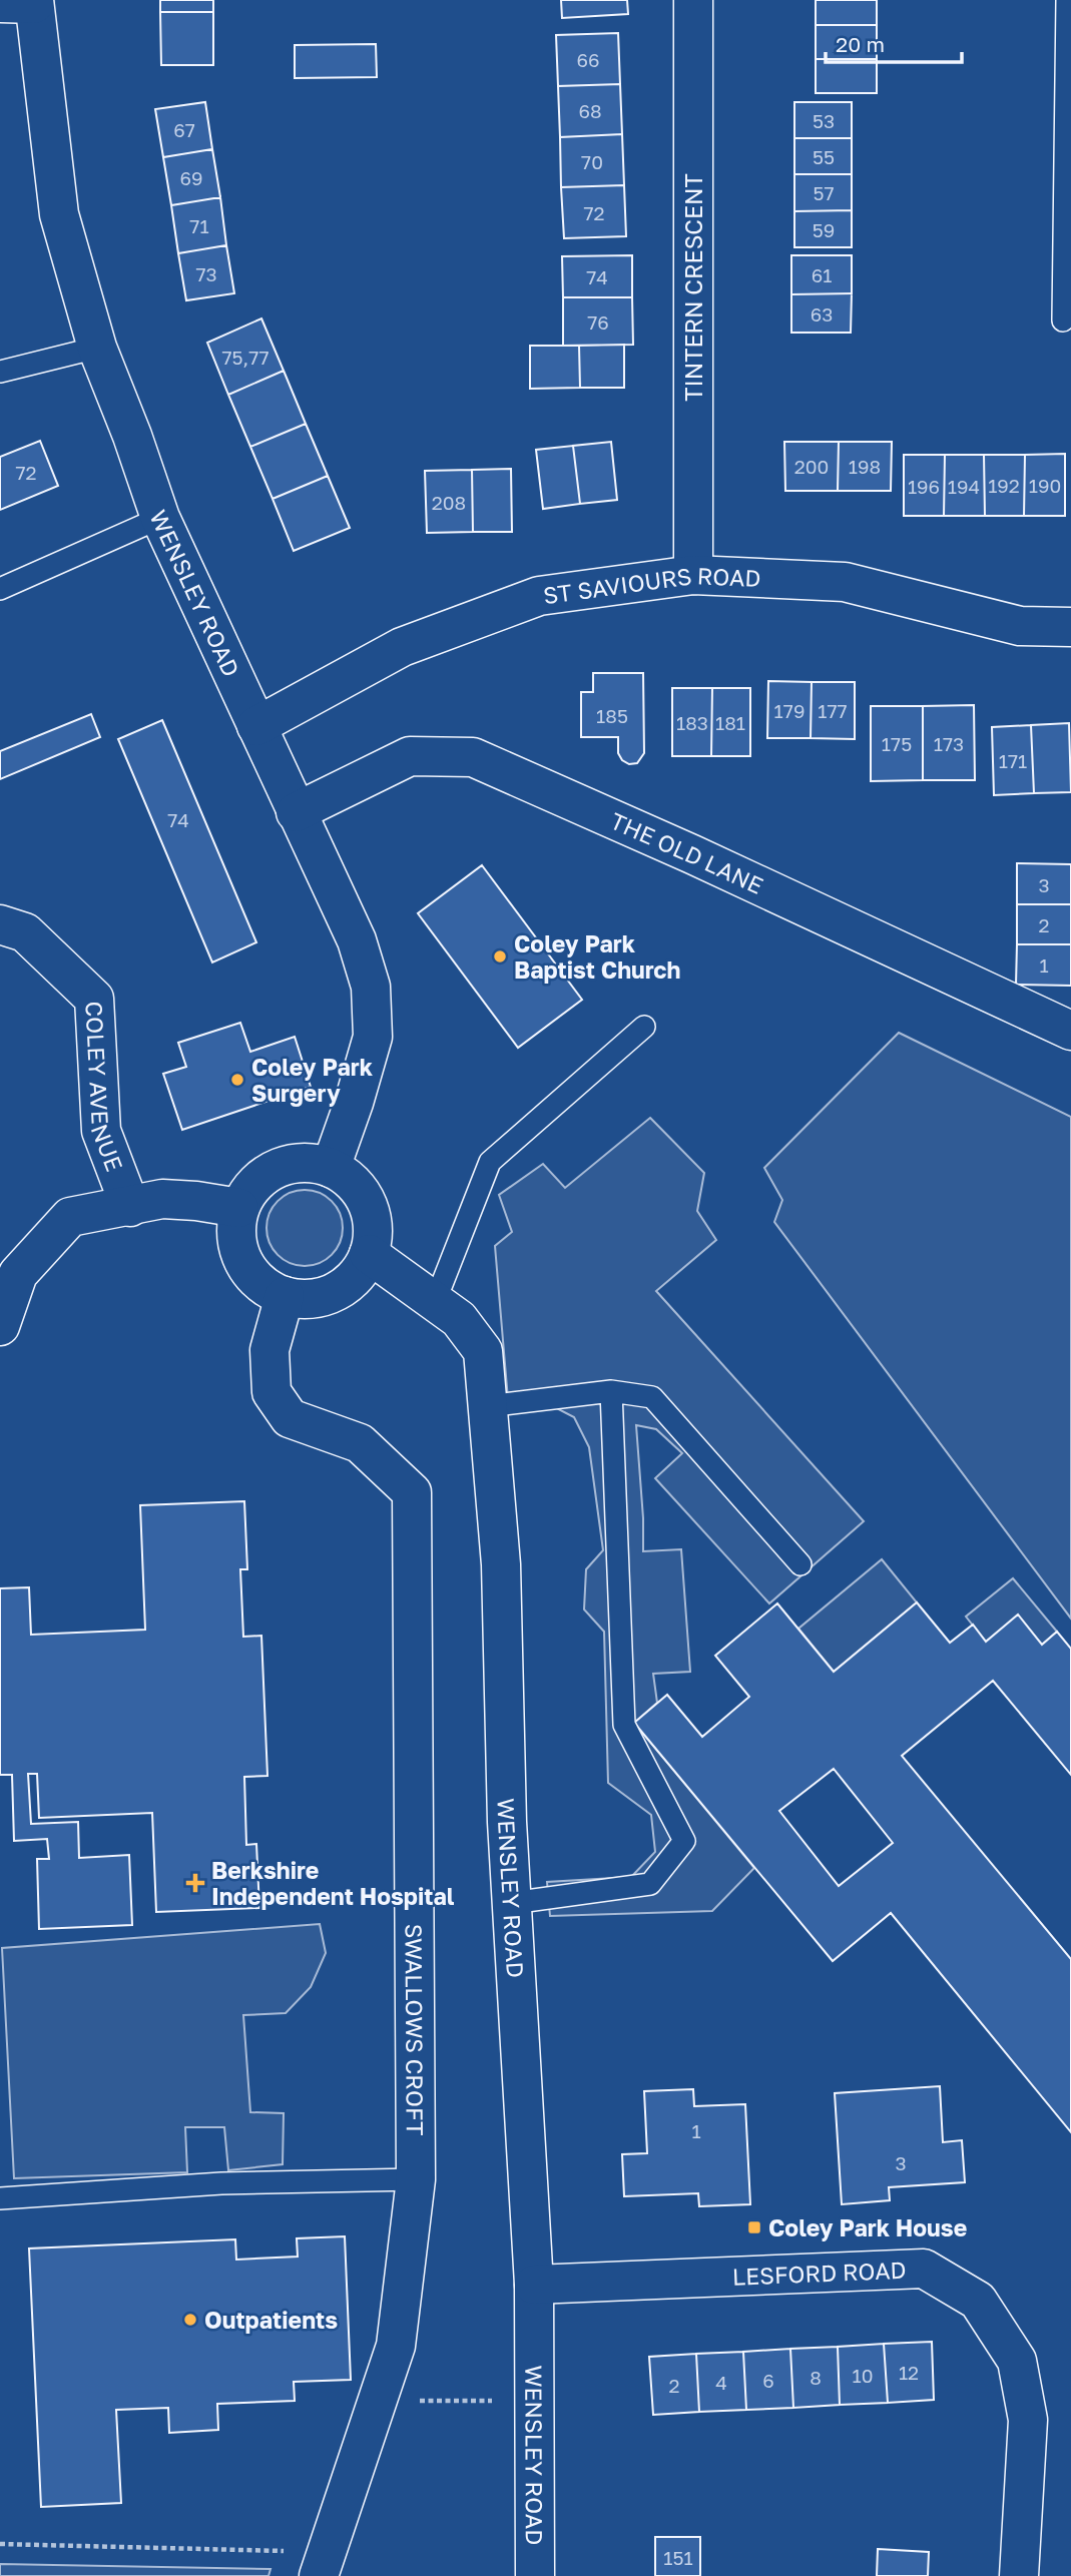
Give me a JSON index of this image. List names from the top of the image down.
{
  "streets": {
    "street": [
      "TINTERN CRESCENT",
      "ST SAVIOURS ROAD",
      "WENSLEY ROAD",
      "THE OLD LANE",
      "COLEY AVENUE",
      "SWALLOWS CROFT",
      "LESFORD ROAD"
    ]
  },
  "crossings": [
    ["TINTERN CRESCENT", "ST SAVIOURS ROAD"],
    ["ST SAVIOURS ROAD", "WENSLEY ROAD"],
    ["WENSLEY ROAD", "THE OLD LANE"],
    ["WENSLEY ROAD", "SWALLOWS CROFT"],
    ["WENSLEY ROAD", "LESFORD ROAD"]
  ],
  "places": {
    "other": ["Coley Park Baptist Church", "Coley Park Surgery", "Outpatients"],
    "health": ["Berkshire Independent Hospital"],
    "transit": ["Coley Park House"]
  },
  "house_numbers": [
    "66",
    "68",
    "53",
    "67",
    "55",
    "70",
    "69",
    "57",
    "72",
    "71",
    "59",
    "73",
    "61",
    "74",
    "63",
    "76",
    "75,77",
    "200",
    "198",
    "72",
    "192",
    "190",
    "196",
    "194",
    "208",
    "179",
    "177",
    "185",
    "183",
    "181",
    "175",
    "173",
    "171",
    "74",
    "3",
    "2",
    "1",
    "1",
    "3",
    "12",
    "10",
    "8",
    "6",
    "4",
    "2",
    "151"
  ],
  "scale_bar": "20 m"
}
